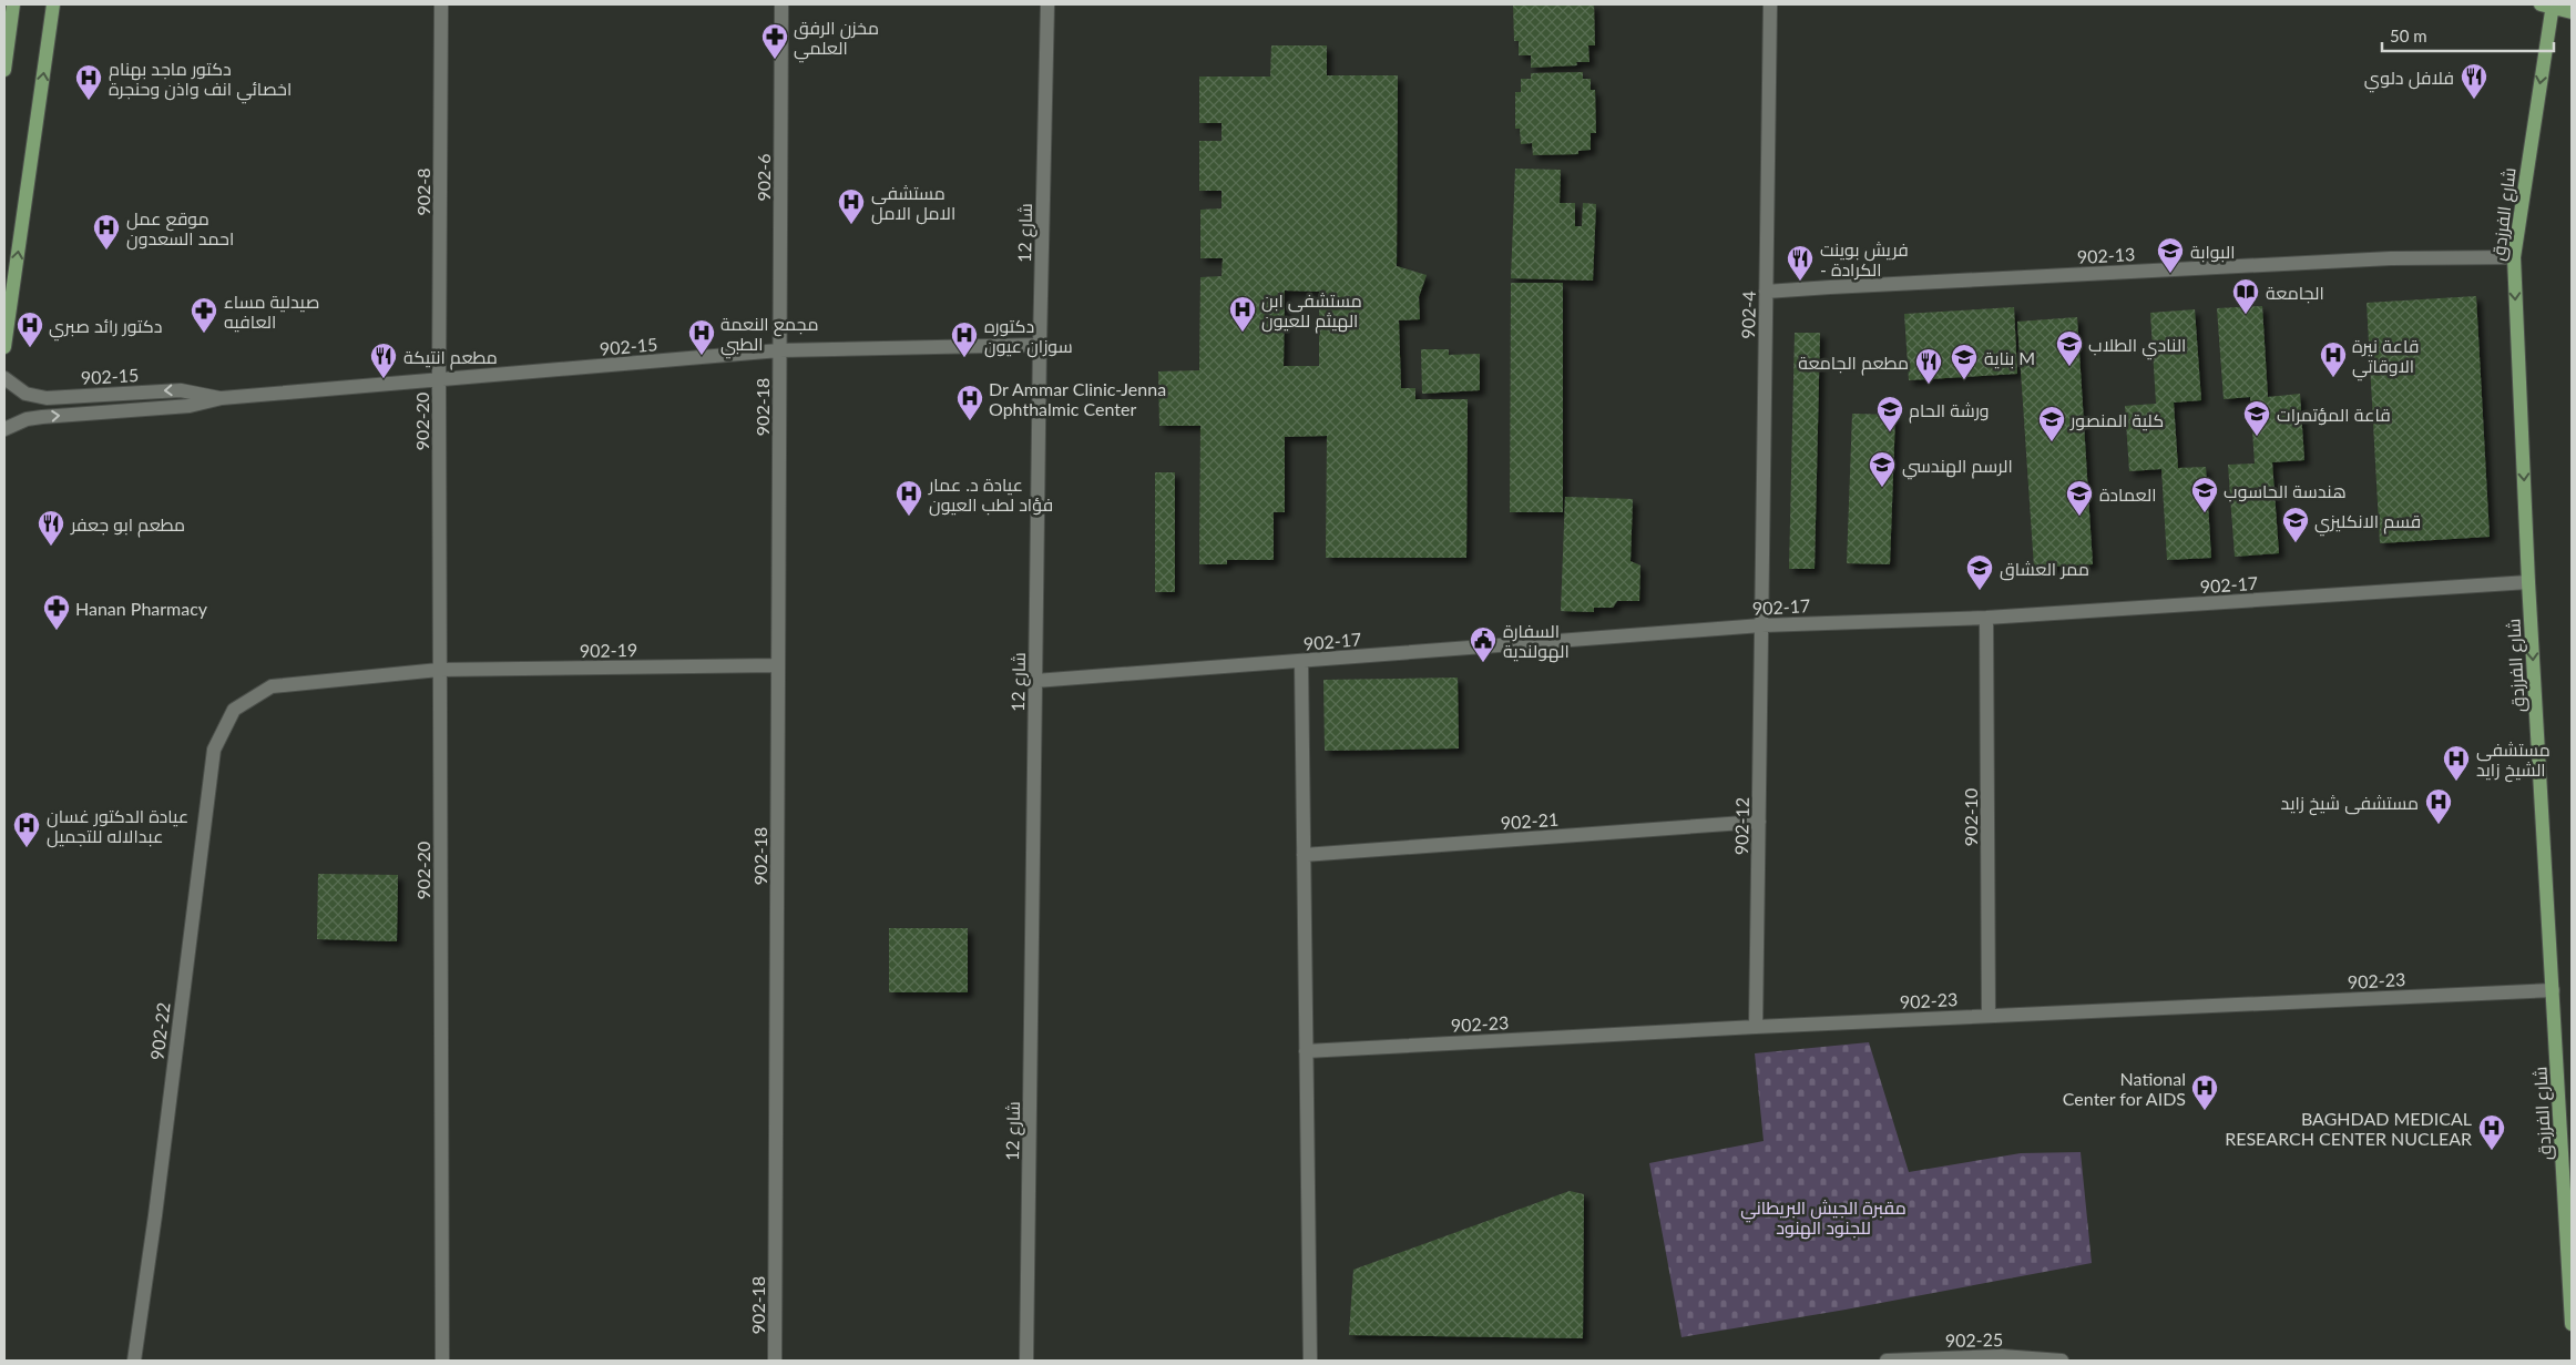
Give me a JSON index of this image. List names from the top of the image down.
{
  "streets": {
    "main road": ["شارع الفرزدق"],
    "street": [
      "902-6",
      "902-8",
      "شارع 12",
      "902-13",
      "902-4",
      "902-15",
      "902-18",
      "902-20",
      "902-17",
      "902-19",
      "902-10",
      "902-21",
      "902-12",
      "902-23",
      "902-22",
      "902-25"
    ]
  },
  "crossings": [
    ["902-6", "902-15"],
    ["902-6", "902-18"],
    ["902-8", "902-15"],
    ["902-8", "902-20"],
    ["شارع الفرزدق", "902-13"],
    ["شارع الفرزدق", "902-17"],
    ["شارع الفرزدق", "902-23"],
    ["شارع 12", "902-15"],
    ["شارع 12", "902-17"],
    ["902-13", "902-4"],
    ["902-4", "902-17"],
    ["902-4", "902-12"],
    ["902-15", "902-18"],
    ["902-15", "902-20"],
    ["902-18", "902-19"],
    ["902-20", "902-19"],
    ["902-17", "902-10"],
    ["902-17", "902-12"],
    ["902-19", "902-22"],
    ["902-10", "902-23"],
    ["902-21", "902-12"],
    ["902-12", "902-23"]
  ],
  "one_way": ["شارع الفرزدق"],
  "parks": ["مقبرة الجيش البريطاني للجنود الهنود"],
  "places": {
    "pharmacy": ["مخزن الرفق العلمي", "صيدلية مساء العافيه", "Hanan Pharmacy"],
    "restaurant": [
      "فلافل دلوي",
      "فريش بوينت - الكرادة",
      "مطعم انتيكة",
      "مطعم الجامعة",
      "مطعم ابو جعفر"
    ],
    "hospital": [
      "دكتور ماجد بهنام اخصائي انف واذن وحنجرة",
      "مستشفى الامل الامل",
      "موقع عمل احمد السعدون",
      "مستشفى ابن الهيثم للعيون",
      "دكتور رائد صبري",
      "مجمع النعمة الطبي",
      "دكتوره سوزان عيون",
      "قاعة نيرة الاوقاتي",
      "Dr Ammar Clinic-Jenna Ophthalmic Center",
      "عيادة د. عمار فؤاد لطب العيون",
      "مستشفى الشيخ زايد",
      "مستشفى شيخ زايد",
      "عيادة الدكتور غسان عبدالاله للتجميل",
      "National Center for AIDS",
      "BAGHDAD MEDICAL RESEARCH CENTER NUCLEAR"
    ],
    "school or university": [
      "البوابة",
      "النادي الطلاب",
      "بناية M",
      "ورشة الحام",
      "قاعة المؤتمرات",
      "كلية المنصور",
      "الرسم الهندسي",
      "هندسة الحاسوب",
      "العمادة",
      "قسم الانكليزي",
      "ممر العشاق"
    ],
    "library": ["الجامعة"],
    "public building": ["السفارة الهولندية"]
  },
  "scale_bar": "50 m"
}
